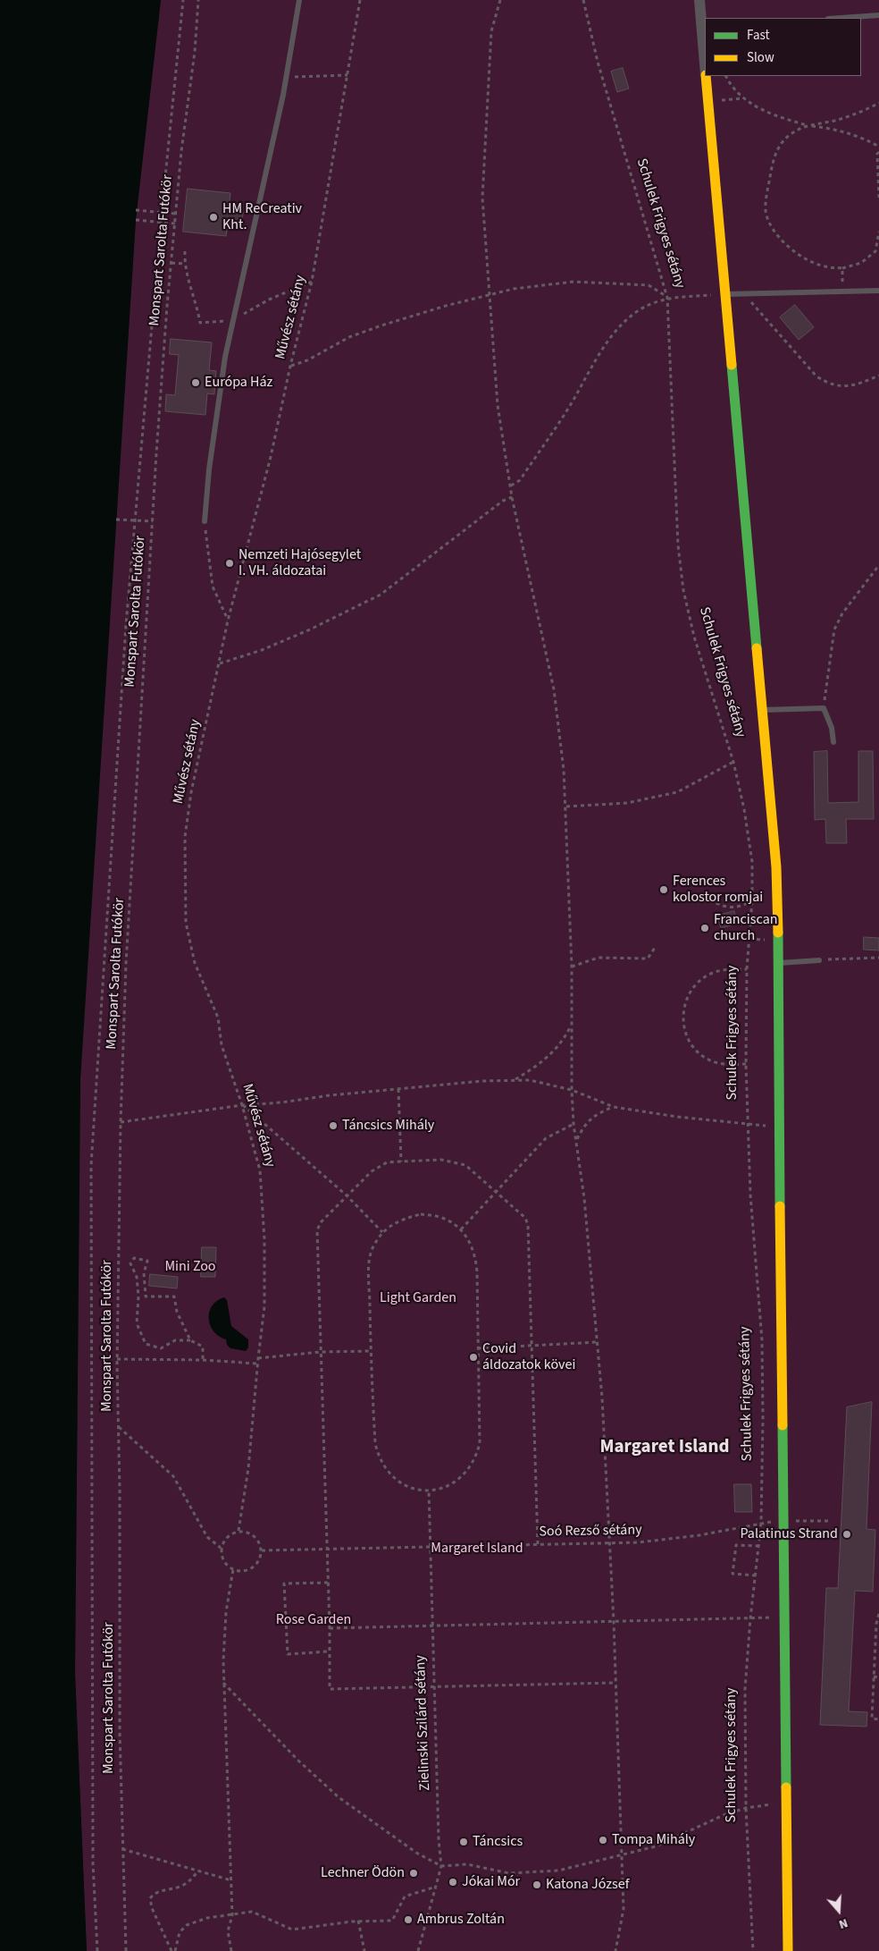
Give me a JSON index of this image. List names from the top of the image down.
{
  "streets": {
    "street": ["Schulek Frigyes sétány"],
    "path": [
      "Monspart Sarolta Futókör",
      "Művész sétány",
      "Soó Rezső sétány",
      "Zielinski Szilárd sétány"
    ]
  },
  "crossings": [
    ["Schulek Frigyes sétány", "Soó Rezső sétány"],
    ["Művész sétány", "Soó Rezső sétány"],
    ["Soó Rezső sétány", "Zielinski Szilárd sétány"]
  ],
  "districts": ["Margaret Island"],
  "parks": [
    "Mini Zoo",
    "Light Garden",
    "Margaret Island",
    "Rose Garden"
  ],
  "places": [
    "HM ReCreativ Kht.",
    "Európa Ház",
    "Nemzeti Hajósegylet I. VH. áldozatai",
    "Ferences kolostor romjai",
    "Franciscan church",
    "Táncsics Mihály",
    "Covid áldozatok kövei",
    "Palatinus Strand",
    "Tompa Mihály",
    "Táncsics",
    "Lechner Ödön",
    "Jókai Mór",
    "Katona József",
    "Ambrus Zoltán"
  ],
  "legend": ["Fast", "Slow"],
  "north": "bottom"
}
